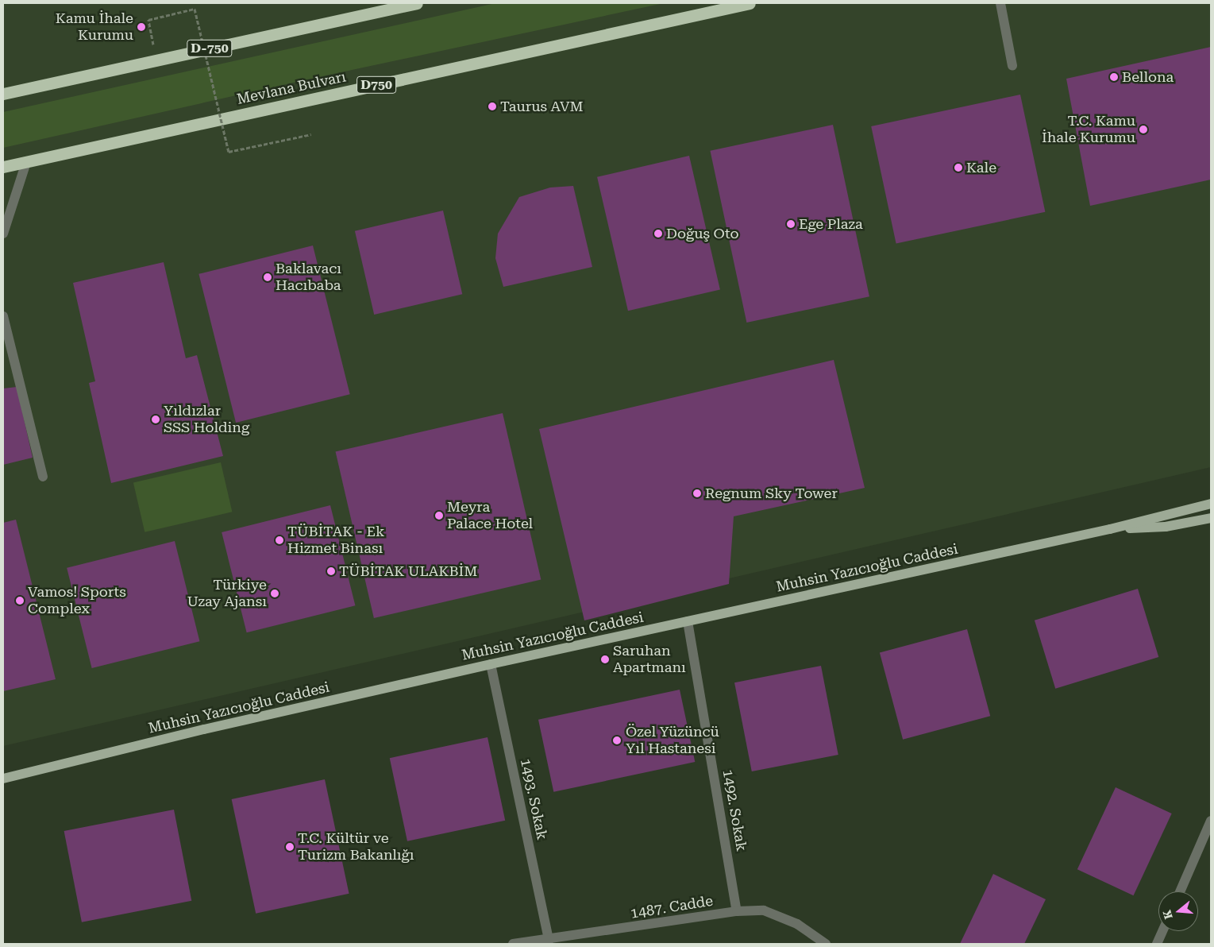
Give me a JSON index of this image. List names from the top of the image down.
{
  "streets": {
    "highway": ["D-750", "D750", "Mevlana Bulvarı"],
    "main road": ["Muhsin Yazıcıoğlu Caddesi"],
    "street": ["1493. Sokak", "1492. Sokak", "1487. Cadde"]
  },
  "crossings": [
    ["Muhsin Yazıcıoğlu Caddesi", "1493. Sokak"],
    ["Muhsin Yazıcıoğlu Caddesi", "1492. Sokak"],
    ["1493. Sokak", "1487. Cadde"],
    ["1492. Sokak", "1487. Cadde"]
  ],
  "places": [
    "Kamu İhale Kurumu",
    "Bellona",
    "Taurus AVM",
    "T.C. Kamu İhale Kurumu",
    "Kale",
    "Ege Plaza",
    "Doğuş Oto",
    "Baklavacı Hacıbaba",
    "Yıldızlar SSS Holding",
    "Regnum Sky Tower",
    "Meyra Palace Hotel",
    "TÜBİTAK - Ek Hizmet Binası",
    "TÜBİTAK ULAKBİM",
    "Türkiye Uzay Ajansı",
    "Vamos! Sports Complex",
    "Saruhan Apartmanı",
    "Özel Yüzüncü Yıl Hastanesi",
    "T.C. Kültür ve Turizm Bakanlığı"
  ],
  "north": "left"
}
